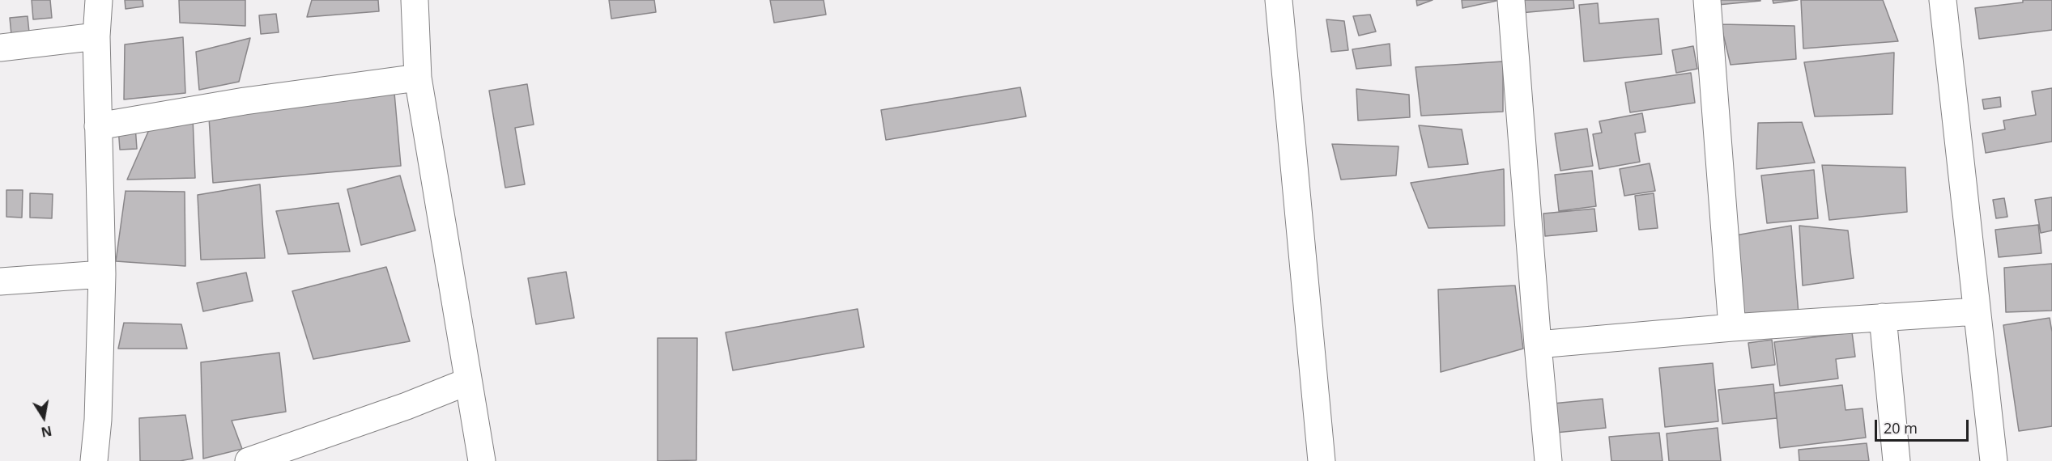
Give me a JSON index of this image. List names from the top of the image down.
{
  "scale_bar": "20 m",
  "north": "bottom"
}
